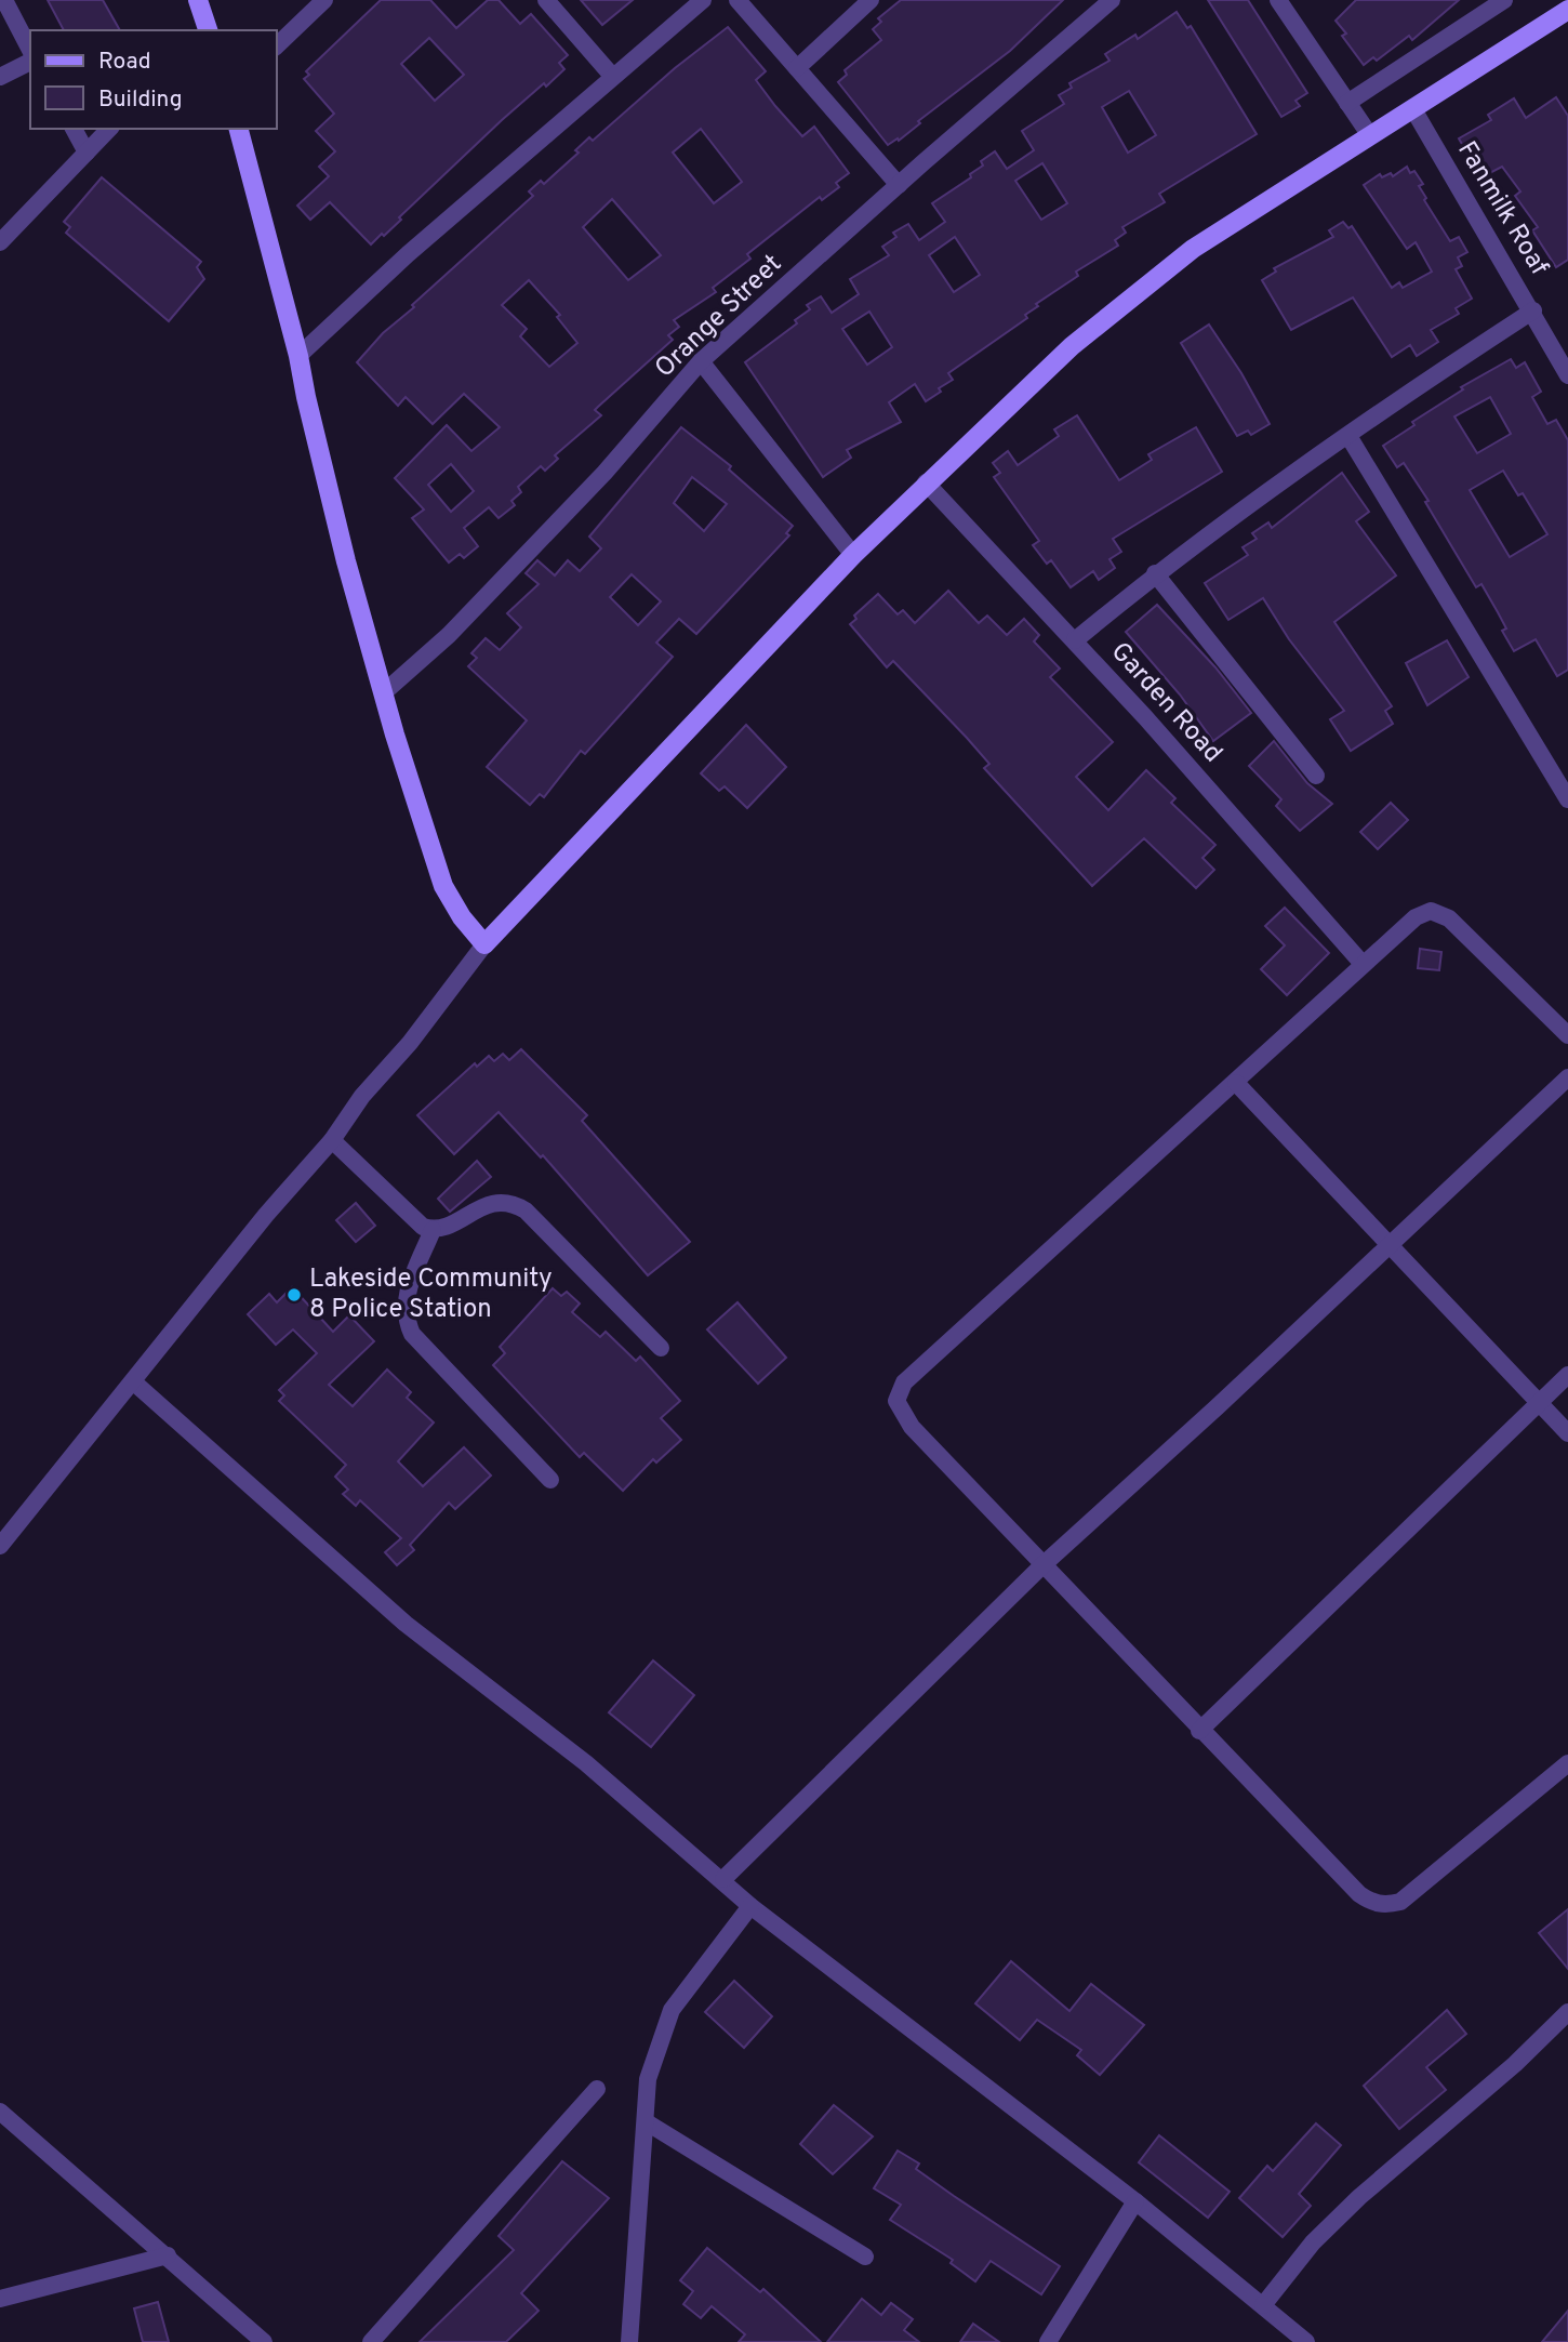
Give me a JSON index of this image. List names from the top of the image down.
{
  "streets": {
    "street": ["Fanmilk Roaf", "Orange Street", "Garden Road"]
  },
  "places": ["Lakeside Community 8 Police Station"],
  "legend": ["Road", "Building"]
}
